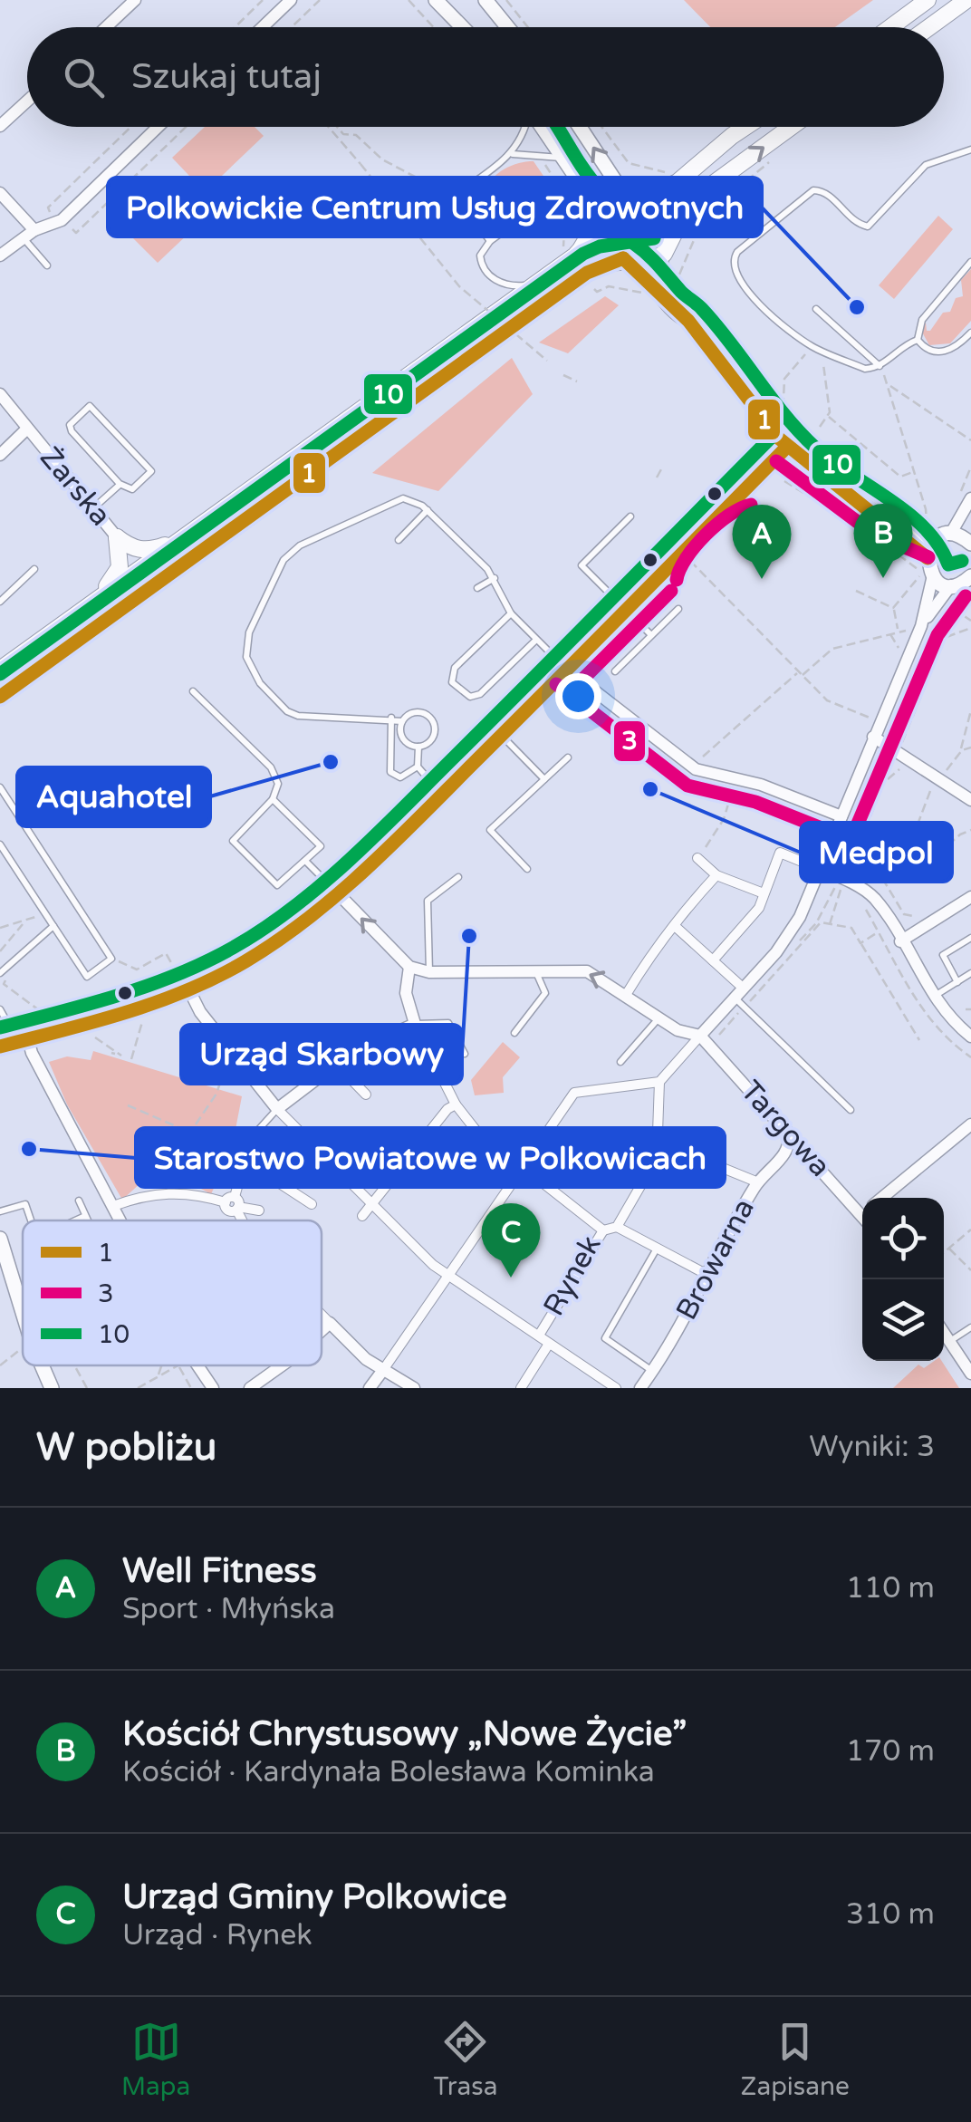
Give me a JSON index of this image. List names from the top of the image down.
{
  "streets": {
    "street": [
      "Żarska",
      "Targowa",
      "Browarna",
      "Rynek"
    ]
  },
  "crossings": [
    ["Targowa", "Browarna"]
  ],
  "places": [
    "Polkowickie Centrum Usług Zdrowotnych",
    "Aquahotel",
    "Medpol",
    "Urząd Skarbowy",
    "Starostwo Powiatowe w Polkowicach"
  ],
  "lines": ["transit line 10", "transit line 1", "transit line 3"],
  "legend": ["1", "3", "10"],
  "page": {
    "search": "Szukaj tutaj",
    "pins": ["B", "A", "C"],
    "heading": ["W pobliżu", "Wyniki: 3"],
    "list": [
      {
        "mark": "A",
        "name": "Well Fitness",
        "note": "Sport · Młyńska",
        "value": "110 m"
      },
      {
        "mark": "B",
        "name": "Kościół Chrystusowy „Nowe Życie”",
        "note": "Kościół · Kardynała Bolesława Kominka",
        "value": "170 m"
      },
      {
        "mark": "C",
        "name": "Urząd Gminy Polkowice",
        "note": "Urząd · Rynek",
        "value": "310 m"
      }
    ],
    "nav": ["Mapa", "Trasa", "Zapisane"]
  }
}
